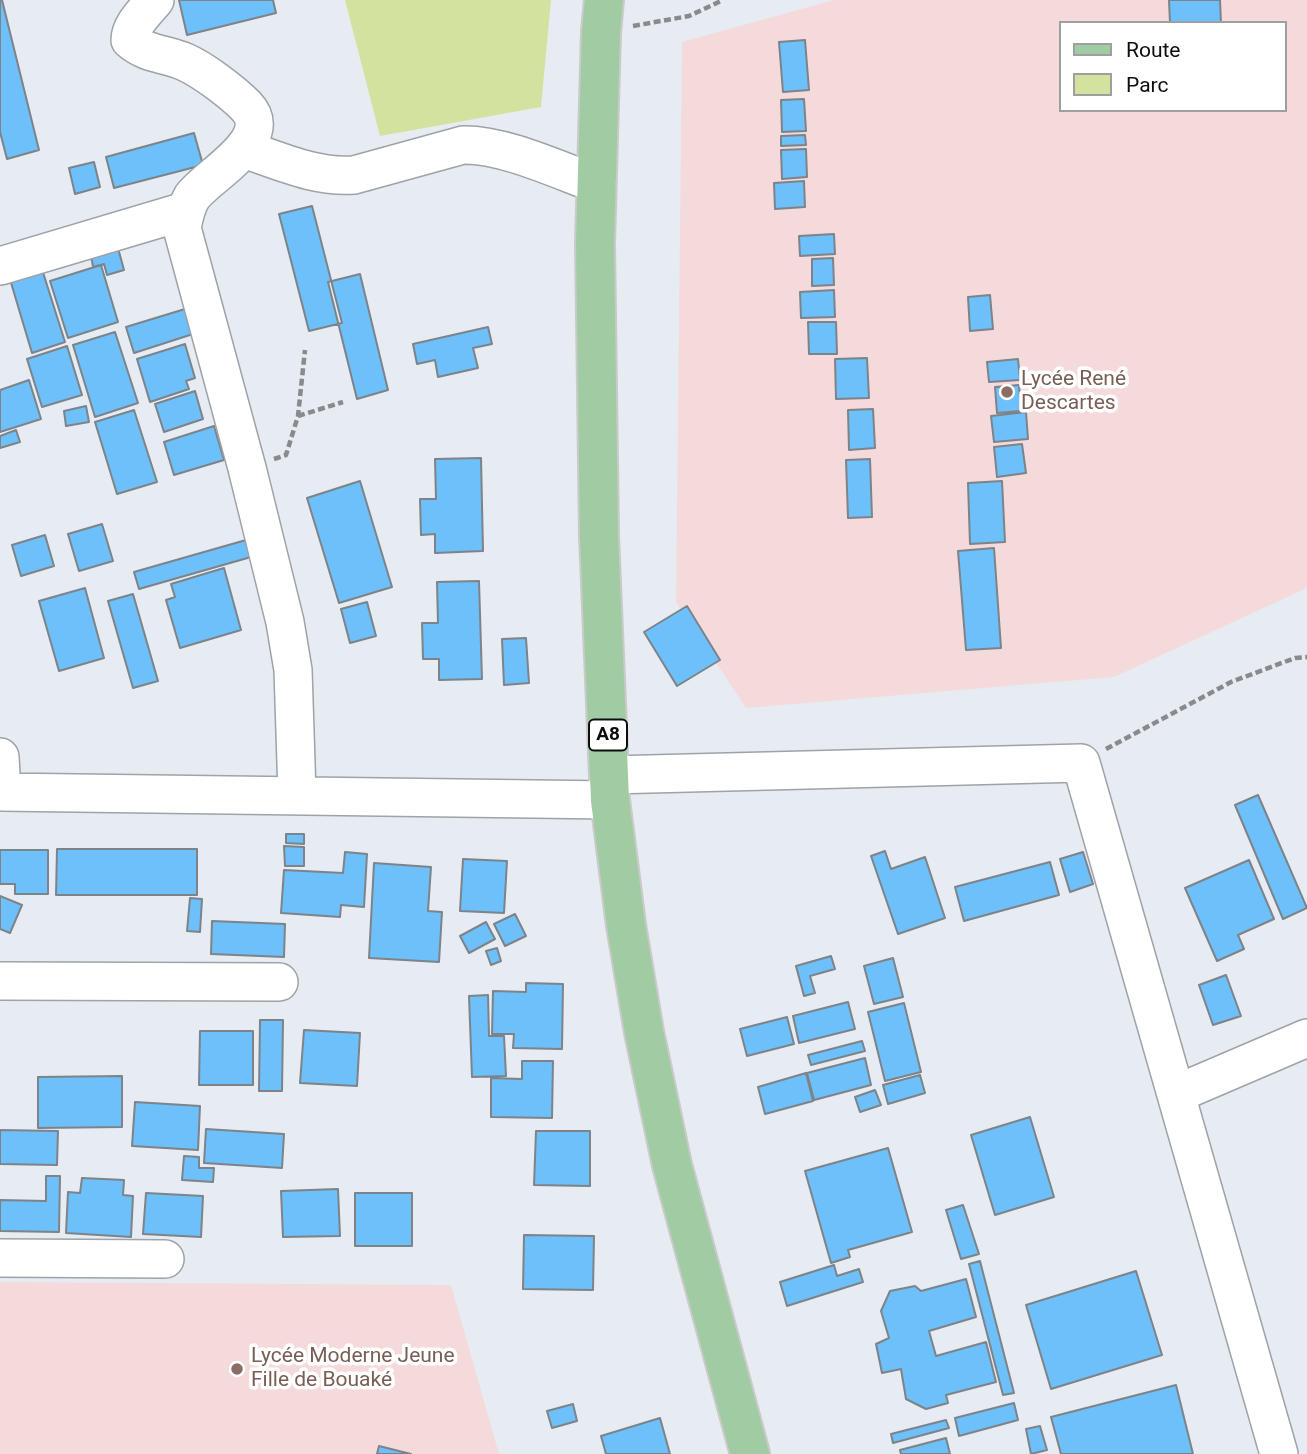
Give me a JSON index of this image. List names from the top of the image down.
{
  "streets": {
    "main road": ["A8"]
  },
  "places": ["Lycée René Descartes", "Lycée Moderne Jeune Fille de Bouaké"],
  "legend": ["Route", "Parc"]
}
